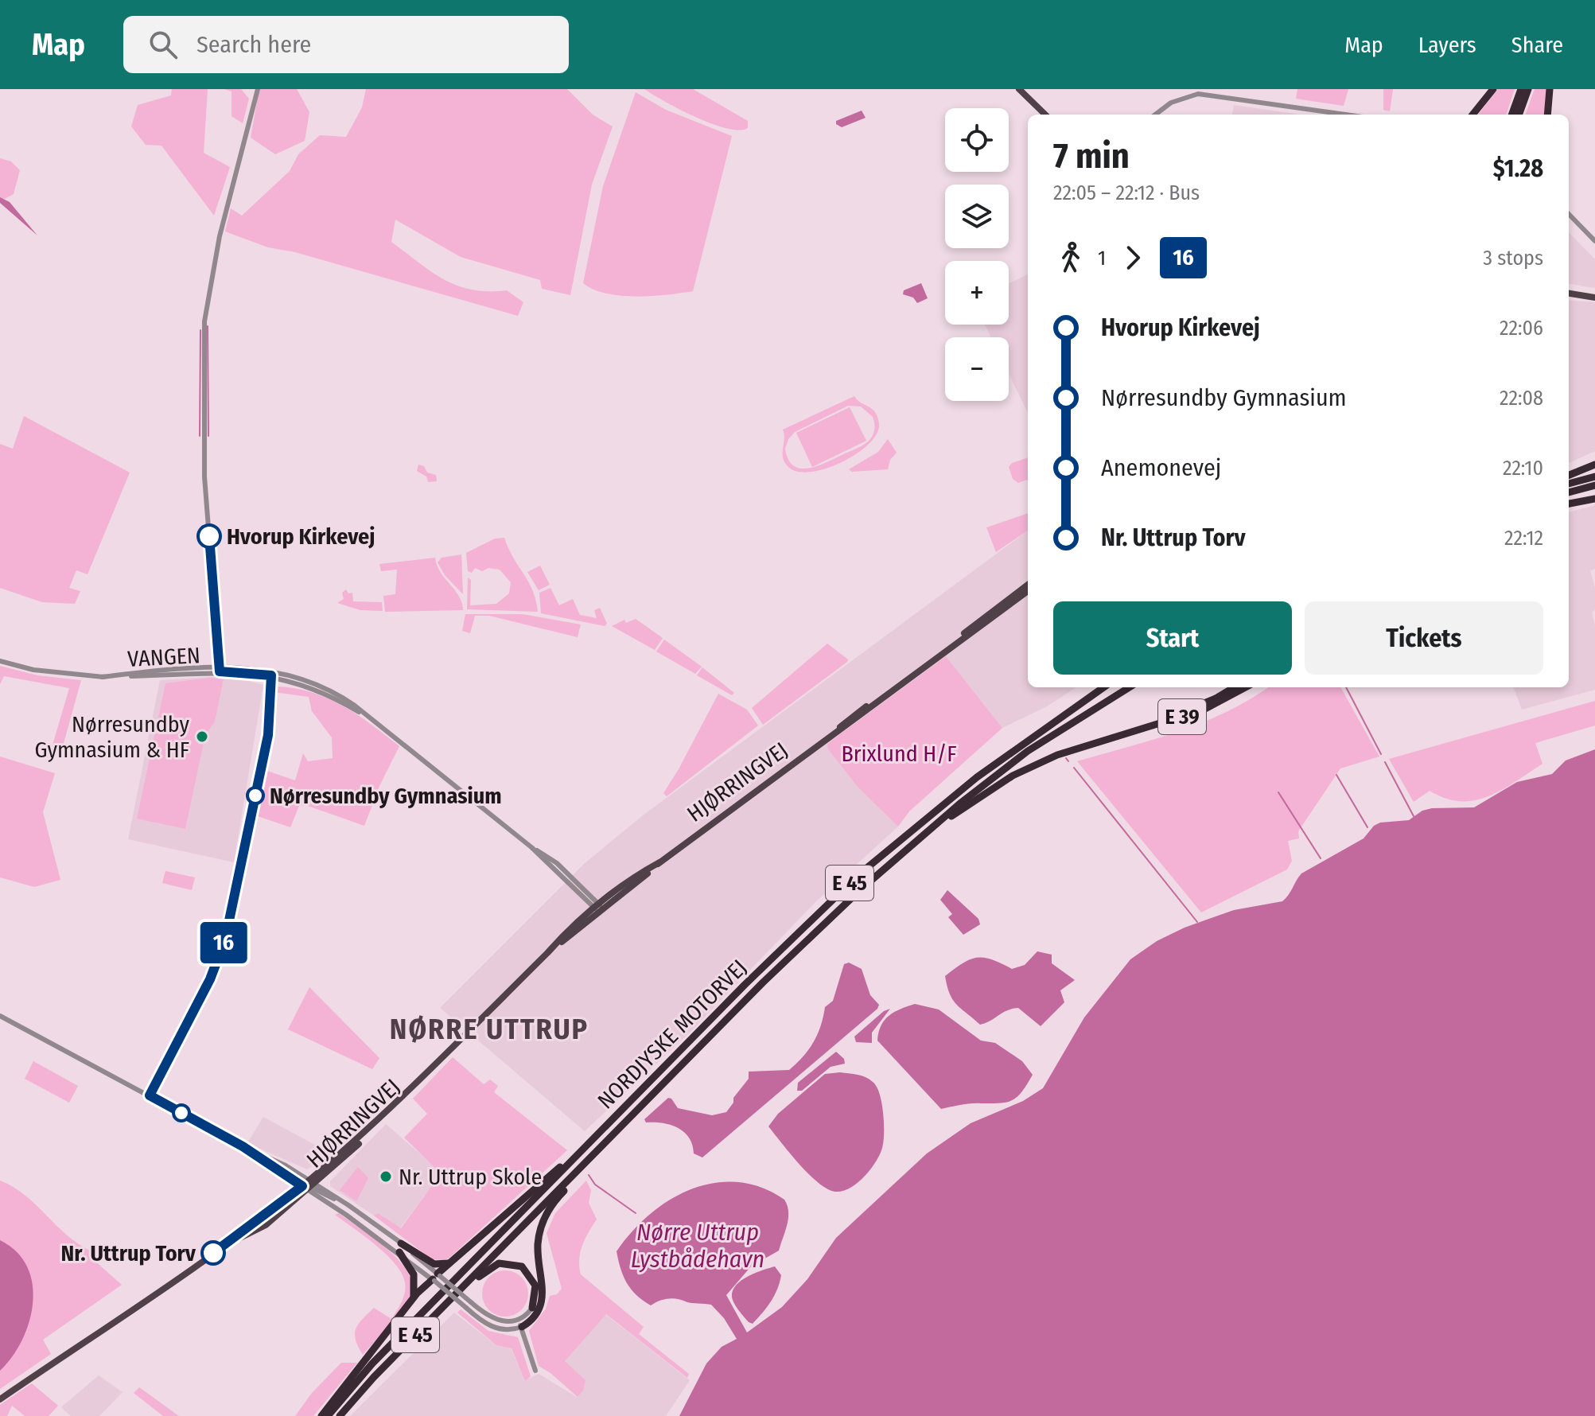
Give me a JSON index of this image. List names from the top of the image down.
{
  "streets": {
    "highway": ["E 39", "E 45", "NORDJYSKE MOTORVEJ"],
    "main road": ["HJØRRINGVEJ"],
    "street": ["VANGEN"]
  },
  "crossings": [
    ["VANGEN", "HJØRRINGVEJ"],
    ["E 39", "E 45"],
    ["E 39", "NORDJYSKE MOTORVEJ"],
    ["E 45", "NORDJYSKE MOTORVEJ"]
  ],
  "districts": ["NØRRE UTTRUP"],
  "water": ["Nørre Uttrup Lystbådehavn"],
  "parks": ["Brixlund H/F"],
  "places": [
    "Hvorup Kirkevej",
    "Nørresundby Gymnasium & HF",
    "Nørresundby Gymnasium",
    "Nr. Uttrup Skole",
    "Nr. Uttrup Torv"
  ],
  "lines": ["bus line 16"],
  "page": {
    "header": "Map",
    "search": "Search here",
    "nav": ["Map", "Layers", "Share"],
    "on_map": "16",
    "map_buttons": ["+", "−"],
    "heading": ["7 min", "22:05 – 22:12 · Bus", "$1.28"],
    "legs": ["1", "16", "3 stops"],
    "list": [
      {
        "name": "Hvorup Kirkevej",
        "value": "22:06"
      },
      {
        "name": "Nørresundby Gymnasium",
        "value": "22:08"
      },
      {
        "name": "Anemonevej",
        "value": "22:10"
      },
      {
        "name": "Nr. Uttrup Torv",
        "value": "22:12"
      }
    ],
    "buttons": ["Start", "Tickets"]
  }
}
